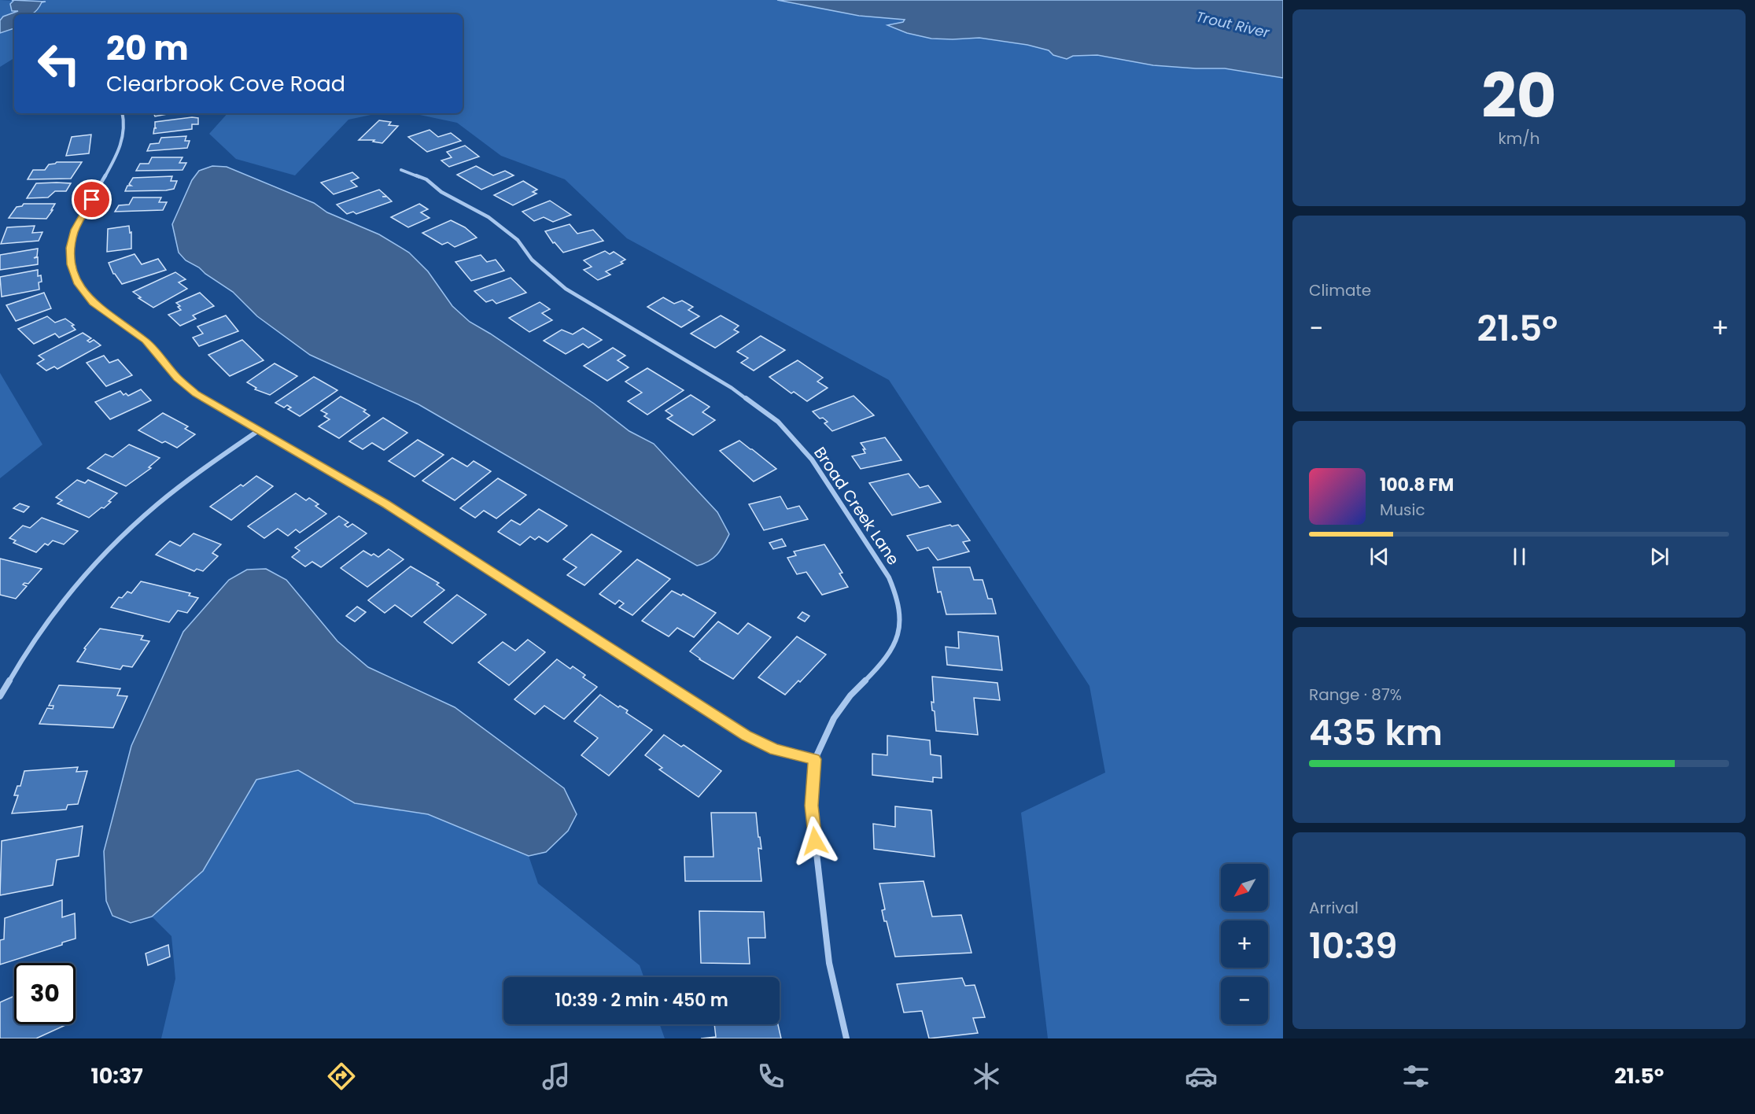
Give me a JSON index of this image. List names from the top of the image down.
{
  "streets": {
    "street": ["Broad Creek Lane"]
  },
  "water": ["Trout River"],
  "north": "bottom left",
  "page": {
    "tile": [
      ["20", "km/h"],
      "Climate",
      ["Range · 87%", "435 km"],
      ["Arrival", "10:39"]
    ],
    "turn": ["20 m", "Clearbrook Cove Road"],
    "heat": ["−", "21.5°", "+"],
    "song": ["100.8 FM", "Music"],
    "map_buttons": ["+", "−"],
    "limit": "30",
    "trip": "10:39 · 2 min · 450 m",
    "tabs": ["10:37", "21.5°"]
  }
}
